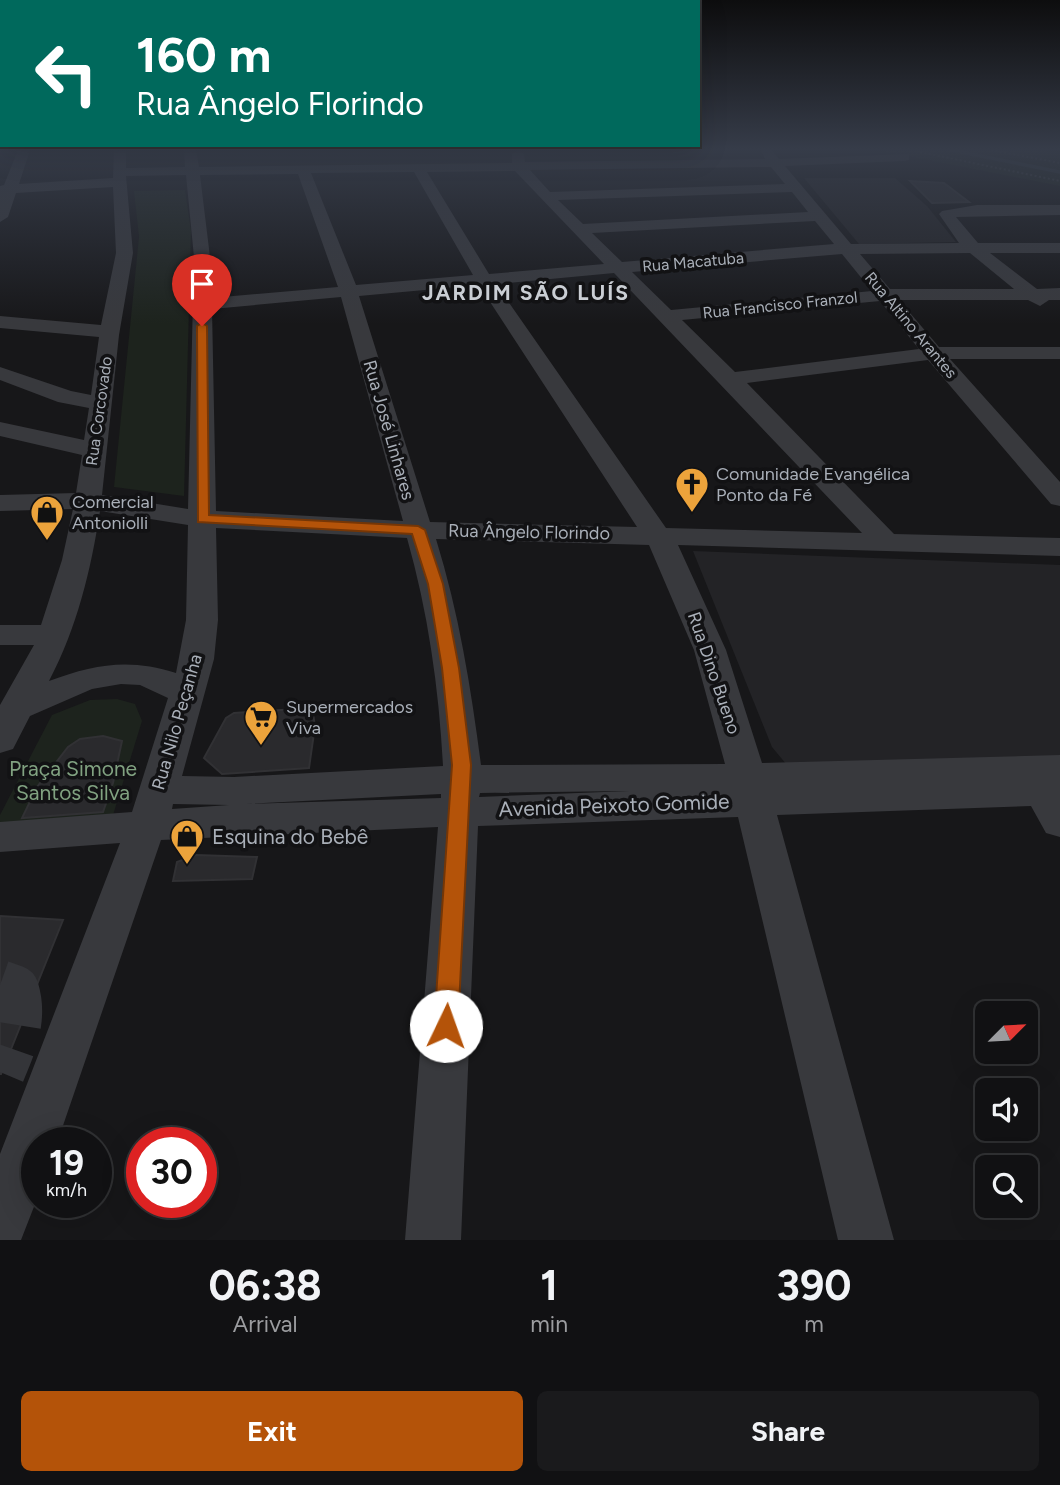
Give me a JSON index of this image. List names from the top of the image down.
{
  "streets": {
    "street": [
      "Rua Macatuba",
      "Rua Francisco Franzol",
      "Rua Altino Arantes",
      "Rua Corcovado",
      "Rua José Linhares",
      "Rua Ângelo Florindo",
      "Rua Dino Bueno",
      "Rua Nilo Peçanha",
      "Avenida Peixoto Gomide"
    ]
  },
  "crossings": [
    ["Rua Macatuba", "Rua Altino Arantes"],
    ["Rua Macatuba", "Rua José Linhares"],
    ["Rua Macatuba", "Rua Dino Bueno"],
    ["Rua Macatuba", "Rua Nilo Peçanha"],
    ["Rua Francisco Franzol", "Rua Altino Arantes"],
    ["Rua Corcovado", "Rua Ângelo Florindo"],
    ["Rua José Linhares", "Rua Ângelo Florindo"],
    ["Rua José Linhares", "Avenida Peixoto Gomide"],
    ["Rua Ângelo Florindo", "Rua Dino Bueno"],
    ["Rua Ângelo Florindo", "Rua Nilo Peçanha"],
    ["Rua Dino Bueno", "Avenida Peixoto Gomide"],
    ["Rua Nilo Peçanha", "Avenida Peixoto Gomide"]
  ],
  "districts": ["JARDIM SÃO LUÍS"],
  "parks": ["Praça Simone Santos Silva"],
  "places": {
    "church": ["Comunidade Evangélica Ponto da Fé"],
    "shop": ["Comercial Antoniolli", "Esquina do Bebê"],
    "supermarket": ["Supermercados Viva"]
  },
  "north": "top right",
  "page": {
    "turn": ["160 m", "Rua Ângelo Florindo"],
    "speed": "19 km/h",
    "limit": "30",
    "eta": [
      "06:38",
      "Arrival",
      "1",
      "min",
      "390",
      "m"
    ],
    "buttons": ["Exit", "Share"]
  }
}
